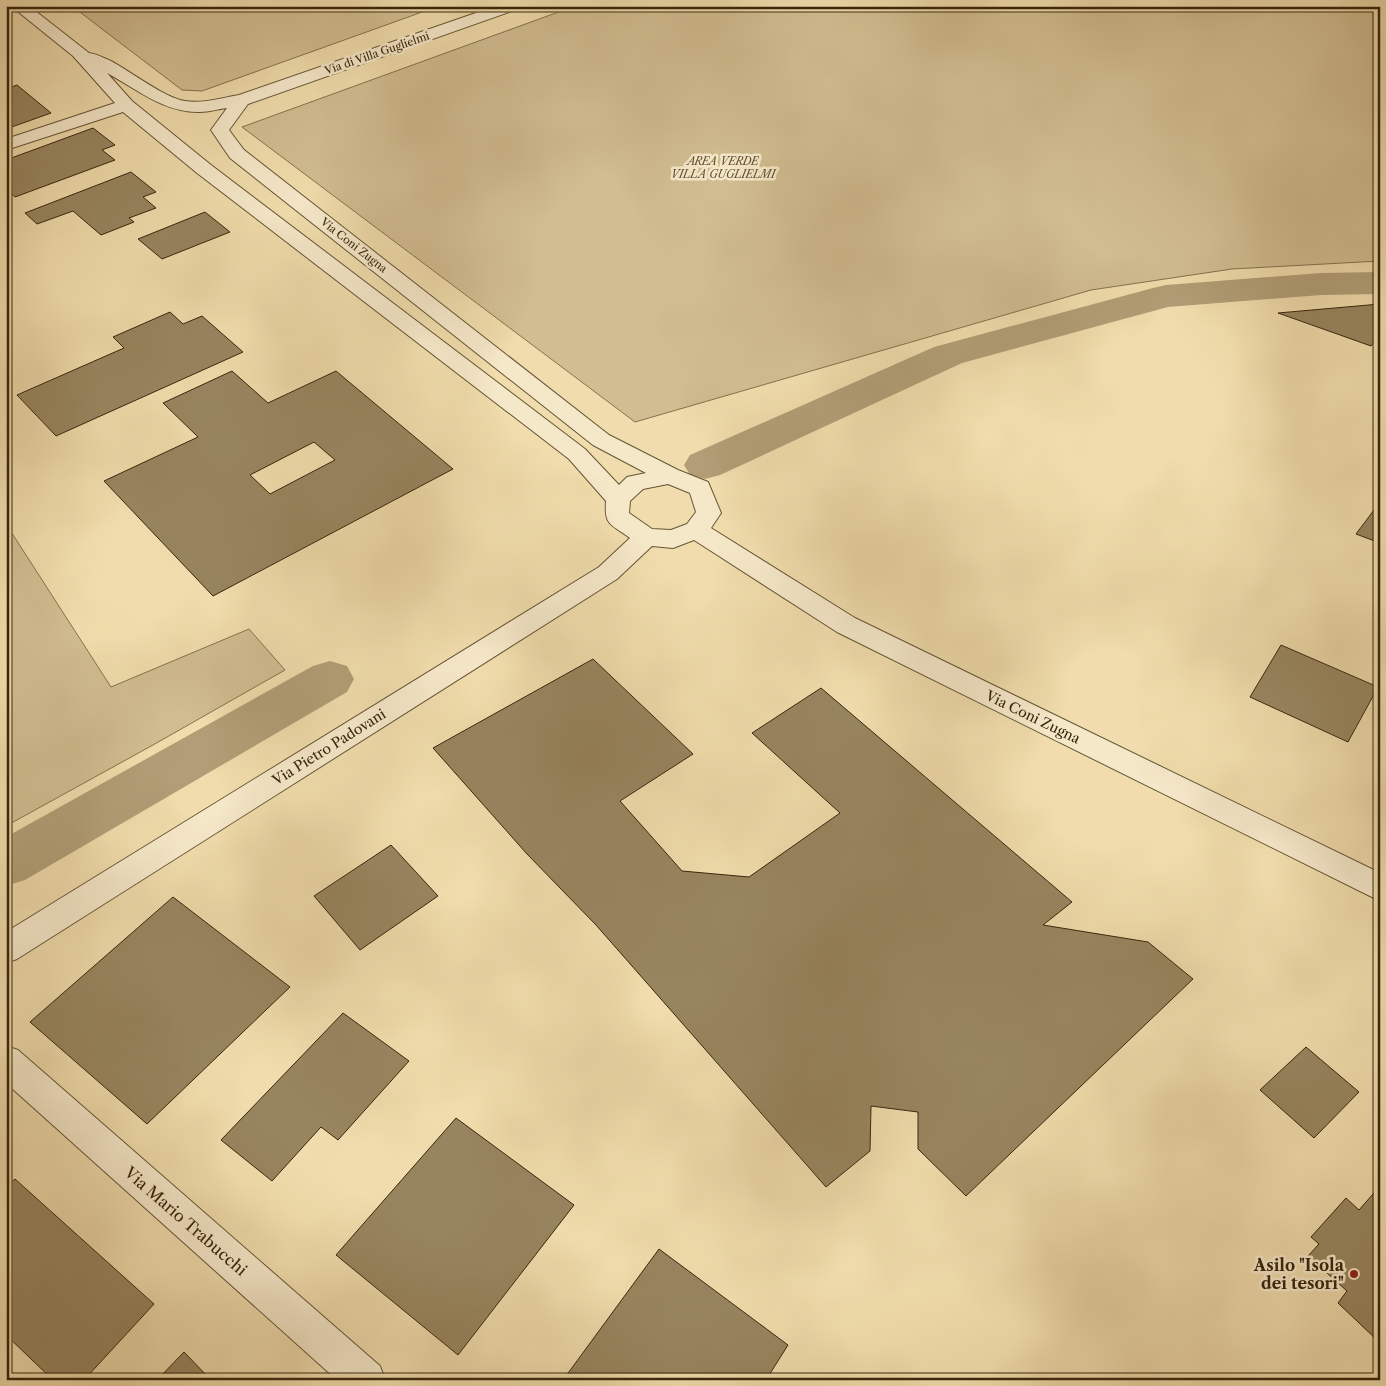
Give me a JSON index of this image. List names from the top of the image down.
{
  "streets": {
    "street": [
      "Via di Villa Guglielmi",
      "Via Coni Zugna",
      "Via Pietro Padovani",
      "Via Mario Trabucchi"
    ]
  },
  "crossings": [
    ["Via di Villa Guglielmi", "Via Coni Zugna"],
    ["Via Coni Zugna", "Via Pietro Padovani"]
  ],
  "parks": ["AREA VERDE VILLA GUGLIELMI"],
  "places": ["Asilo \"Isola dei tesori\""]
}
